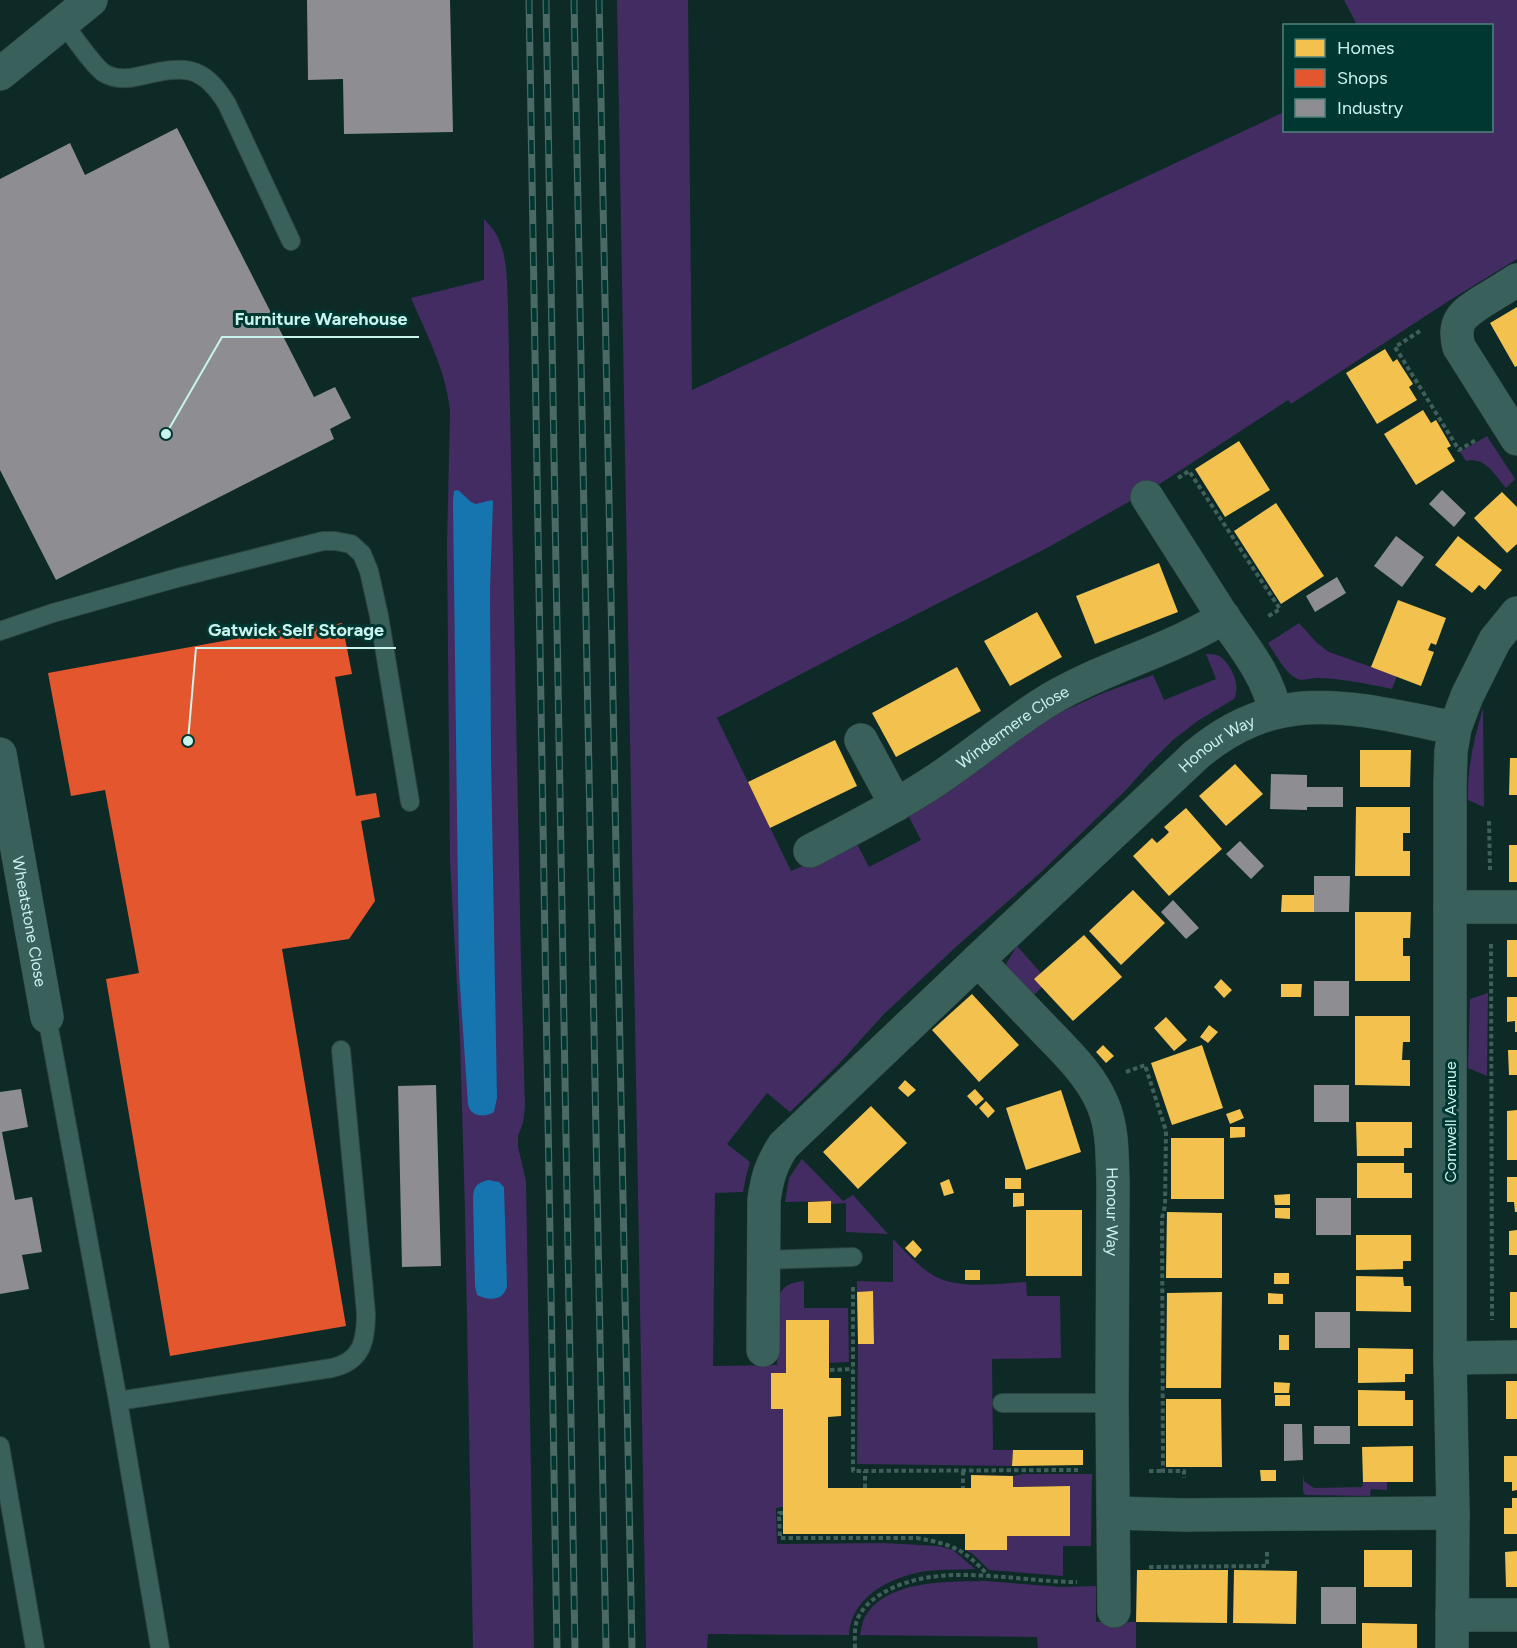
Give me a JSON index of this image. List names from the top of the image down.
{
  "streets": {
    "street": [
      "Windermere Close",
      "Honour Way",
      "Wheatstone Close",
      "Cornwell Avenue"
    ]
  },
  "crossings": [
    ["Honour Way", "Cornwell Avenue"]
  ],
  "places": ["Furniture Warehouse", "Gatwick Self Storage"],
  "legend": ["Homes", "Shops", "Industry"]
}
